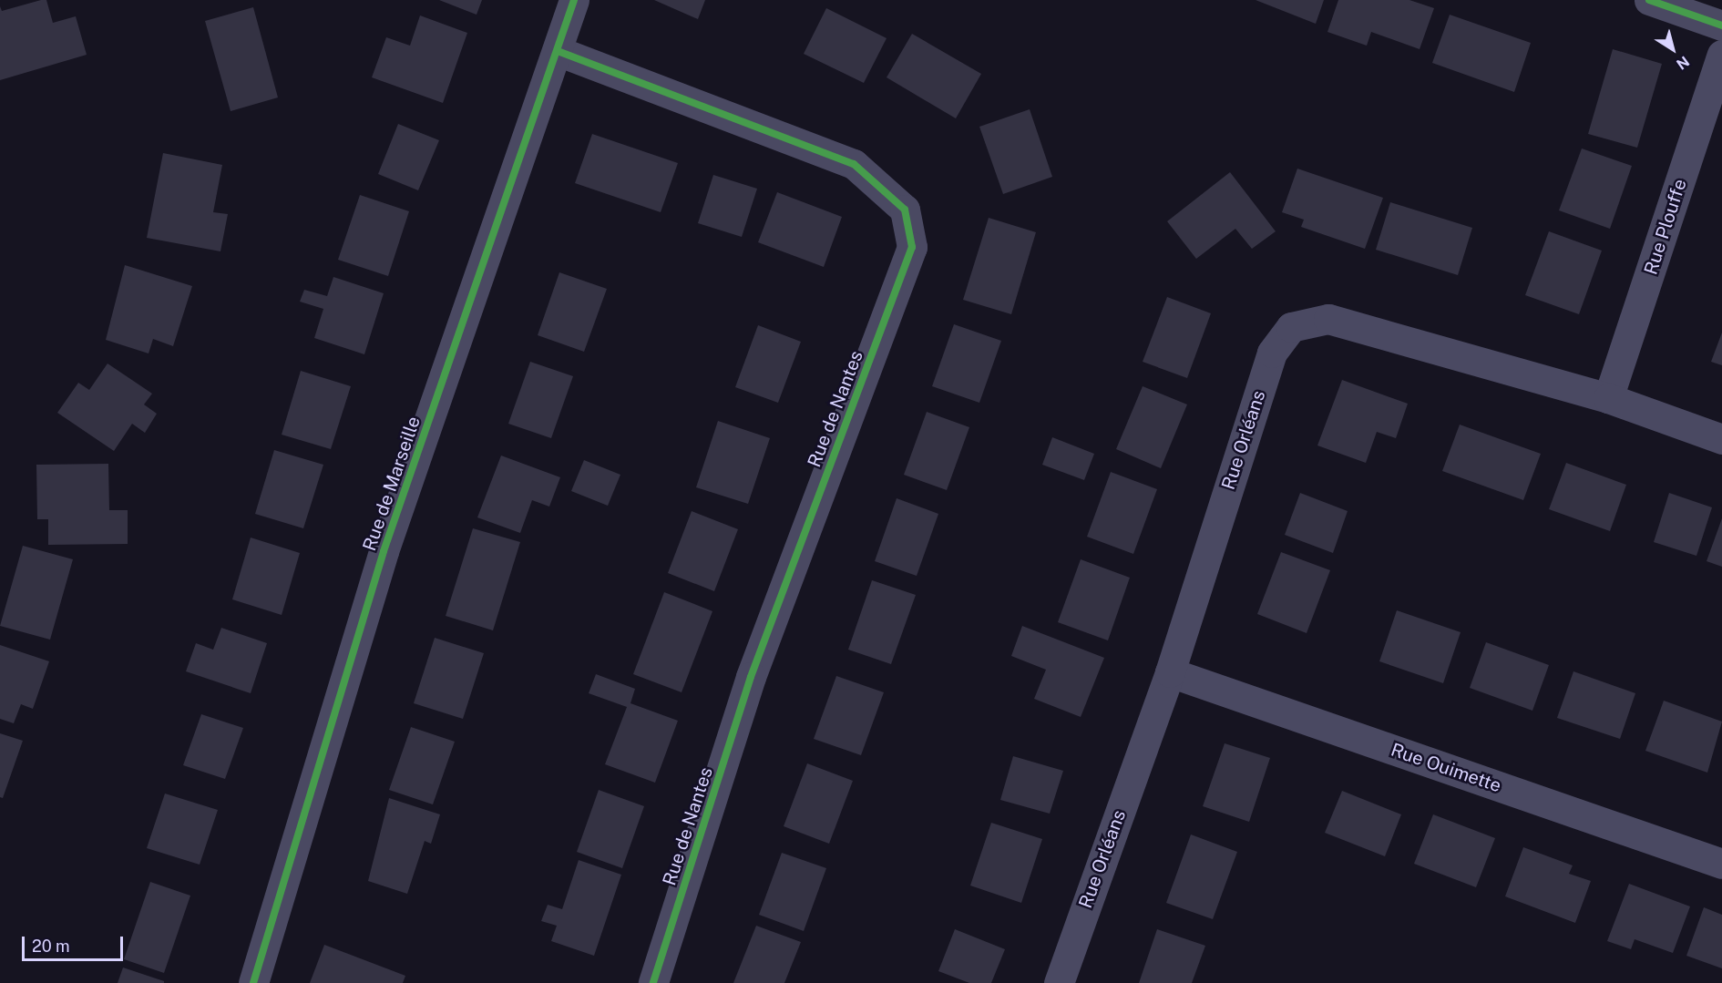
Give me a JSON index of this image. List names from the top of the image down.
{
  "streets": {
    "street": [
      "Rue Plouffe",
      "Rue de Nantes",
      "Rue Orléans",
      "Rue de Marseille",
      "Rue Ouimette"
    ]
  },
  "crossings": [
    ["Rue Plouffe", "Rue Orléans"],
    ["Rue de Nantes", "Rue de Marseille"],
    ["Rue Orléans", "Rue Ouimette"]
  ],
  "scale_bar": "20 m",
  "north": "bottom right"
}
